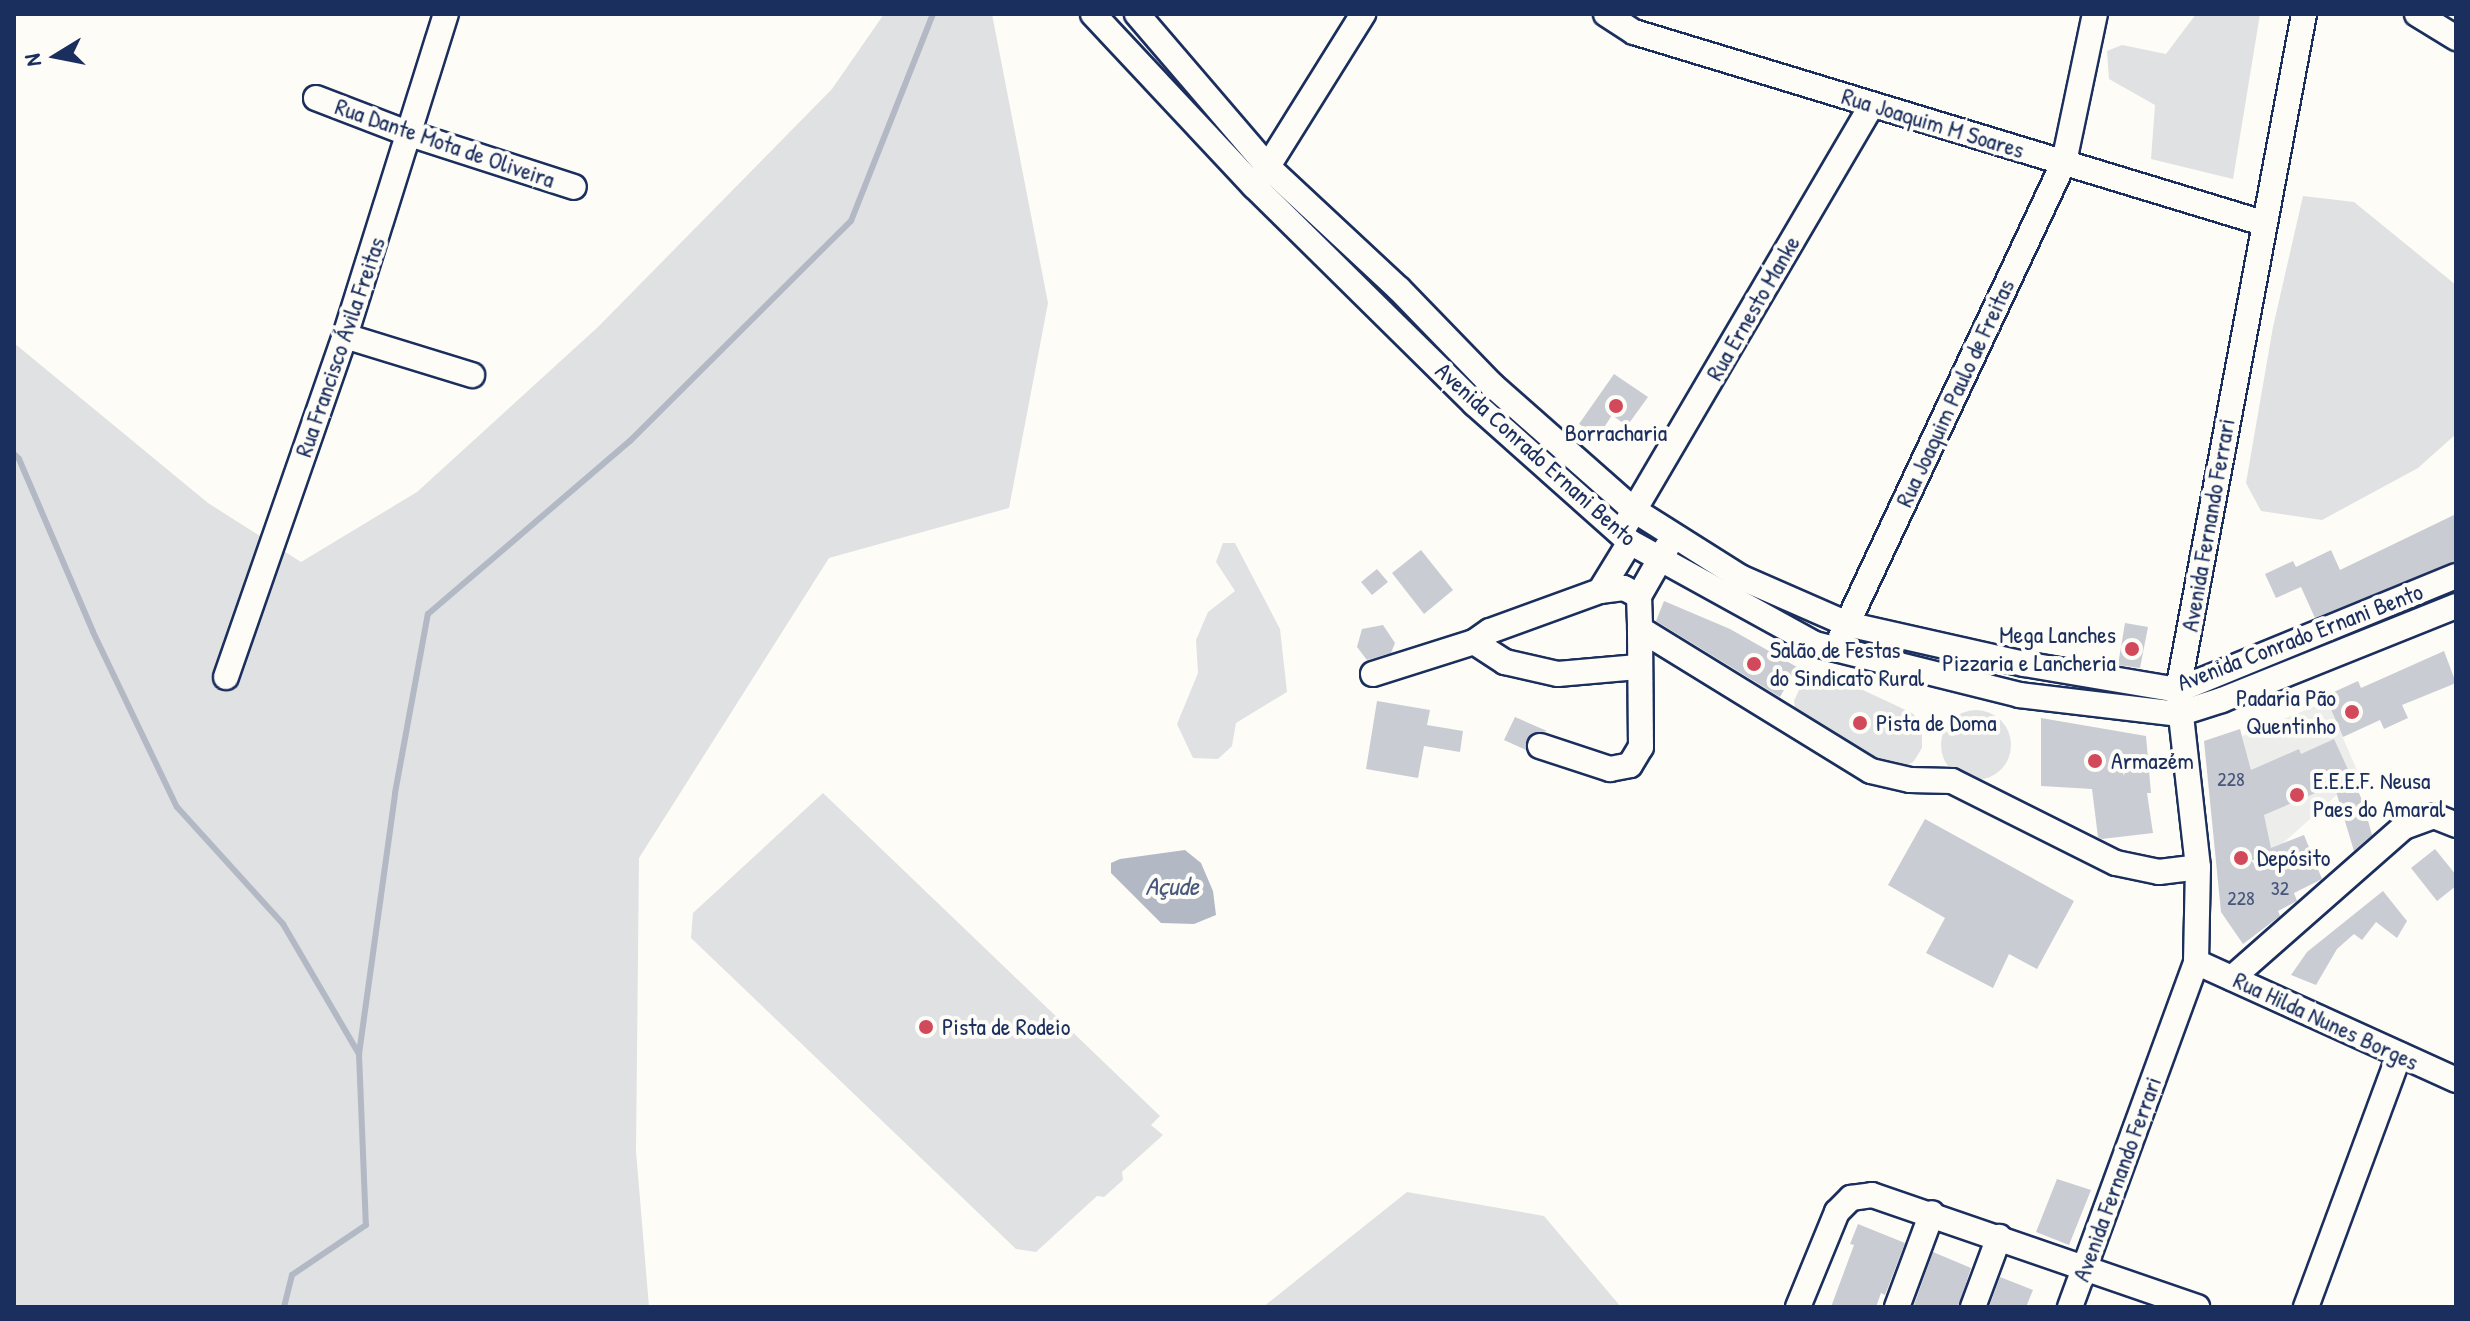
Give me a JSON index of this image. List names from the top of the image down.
{
  "streets": {
    "street": [
      "Rua Joaquim M Soares",
      "Rua Dante Mota de Oliveira",
      "Rua Ernesto Manke",
      "Rua Francisco Ávila Freitas",
      "Rua Joaquim Paulo de Freitas",
      "Avenida Conrado Ernani Bento",
      "Avenida Fernando Ferrari",
      "Rua Hilda Nunes Borges"
    ]
  },
  "crossings": [
    ["Rua Joaquim M Soares", "Rua Ernesto Manke"],
    ["Rua Joaquim M Soares", "Rua Joaquim Paulo de Freitas"],
    ["Rua Joaquim M Soares", "Avenida Fernando Ferrari"],
    ["Rua Dante Mota de Oliveira", "Rua Francisco Ávila Freitas"],
    ["Rua Ernesto Manke", "Avenida Conrado Ernani Bento"],
    ["Rua Joaquim Paulo de Freitas", "Avenida Conrado Ernani Bento"],
    ["Avenida Conrado Ernani Bento", "Avenida Fernando Ferrari"],
    ["Avenida Fernando Ferrari", "Rua Hilda Nunes Borges"]
  ],
  "water": ["Açude"],
  "places": [
    "Borracharia",
    "Mega Lanches Pizzaria e Lancheria",
    "Salão de Festas do Sindicato Rural",
    "Padaria Pão Quentinho",
    "Pista de Doma",
    "Armazém",
    "E.E.E.F. Neusa Paes do Amaral",
    "Depósito",
    "Pista de Rodeio"
  ],
  "house_numbers": ["228", "32", "228"],
  "north": "left"
}
